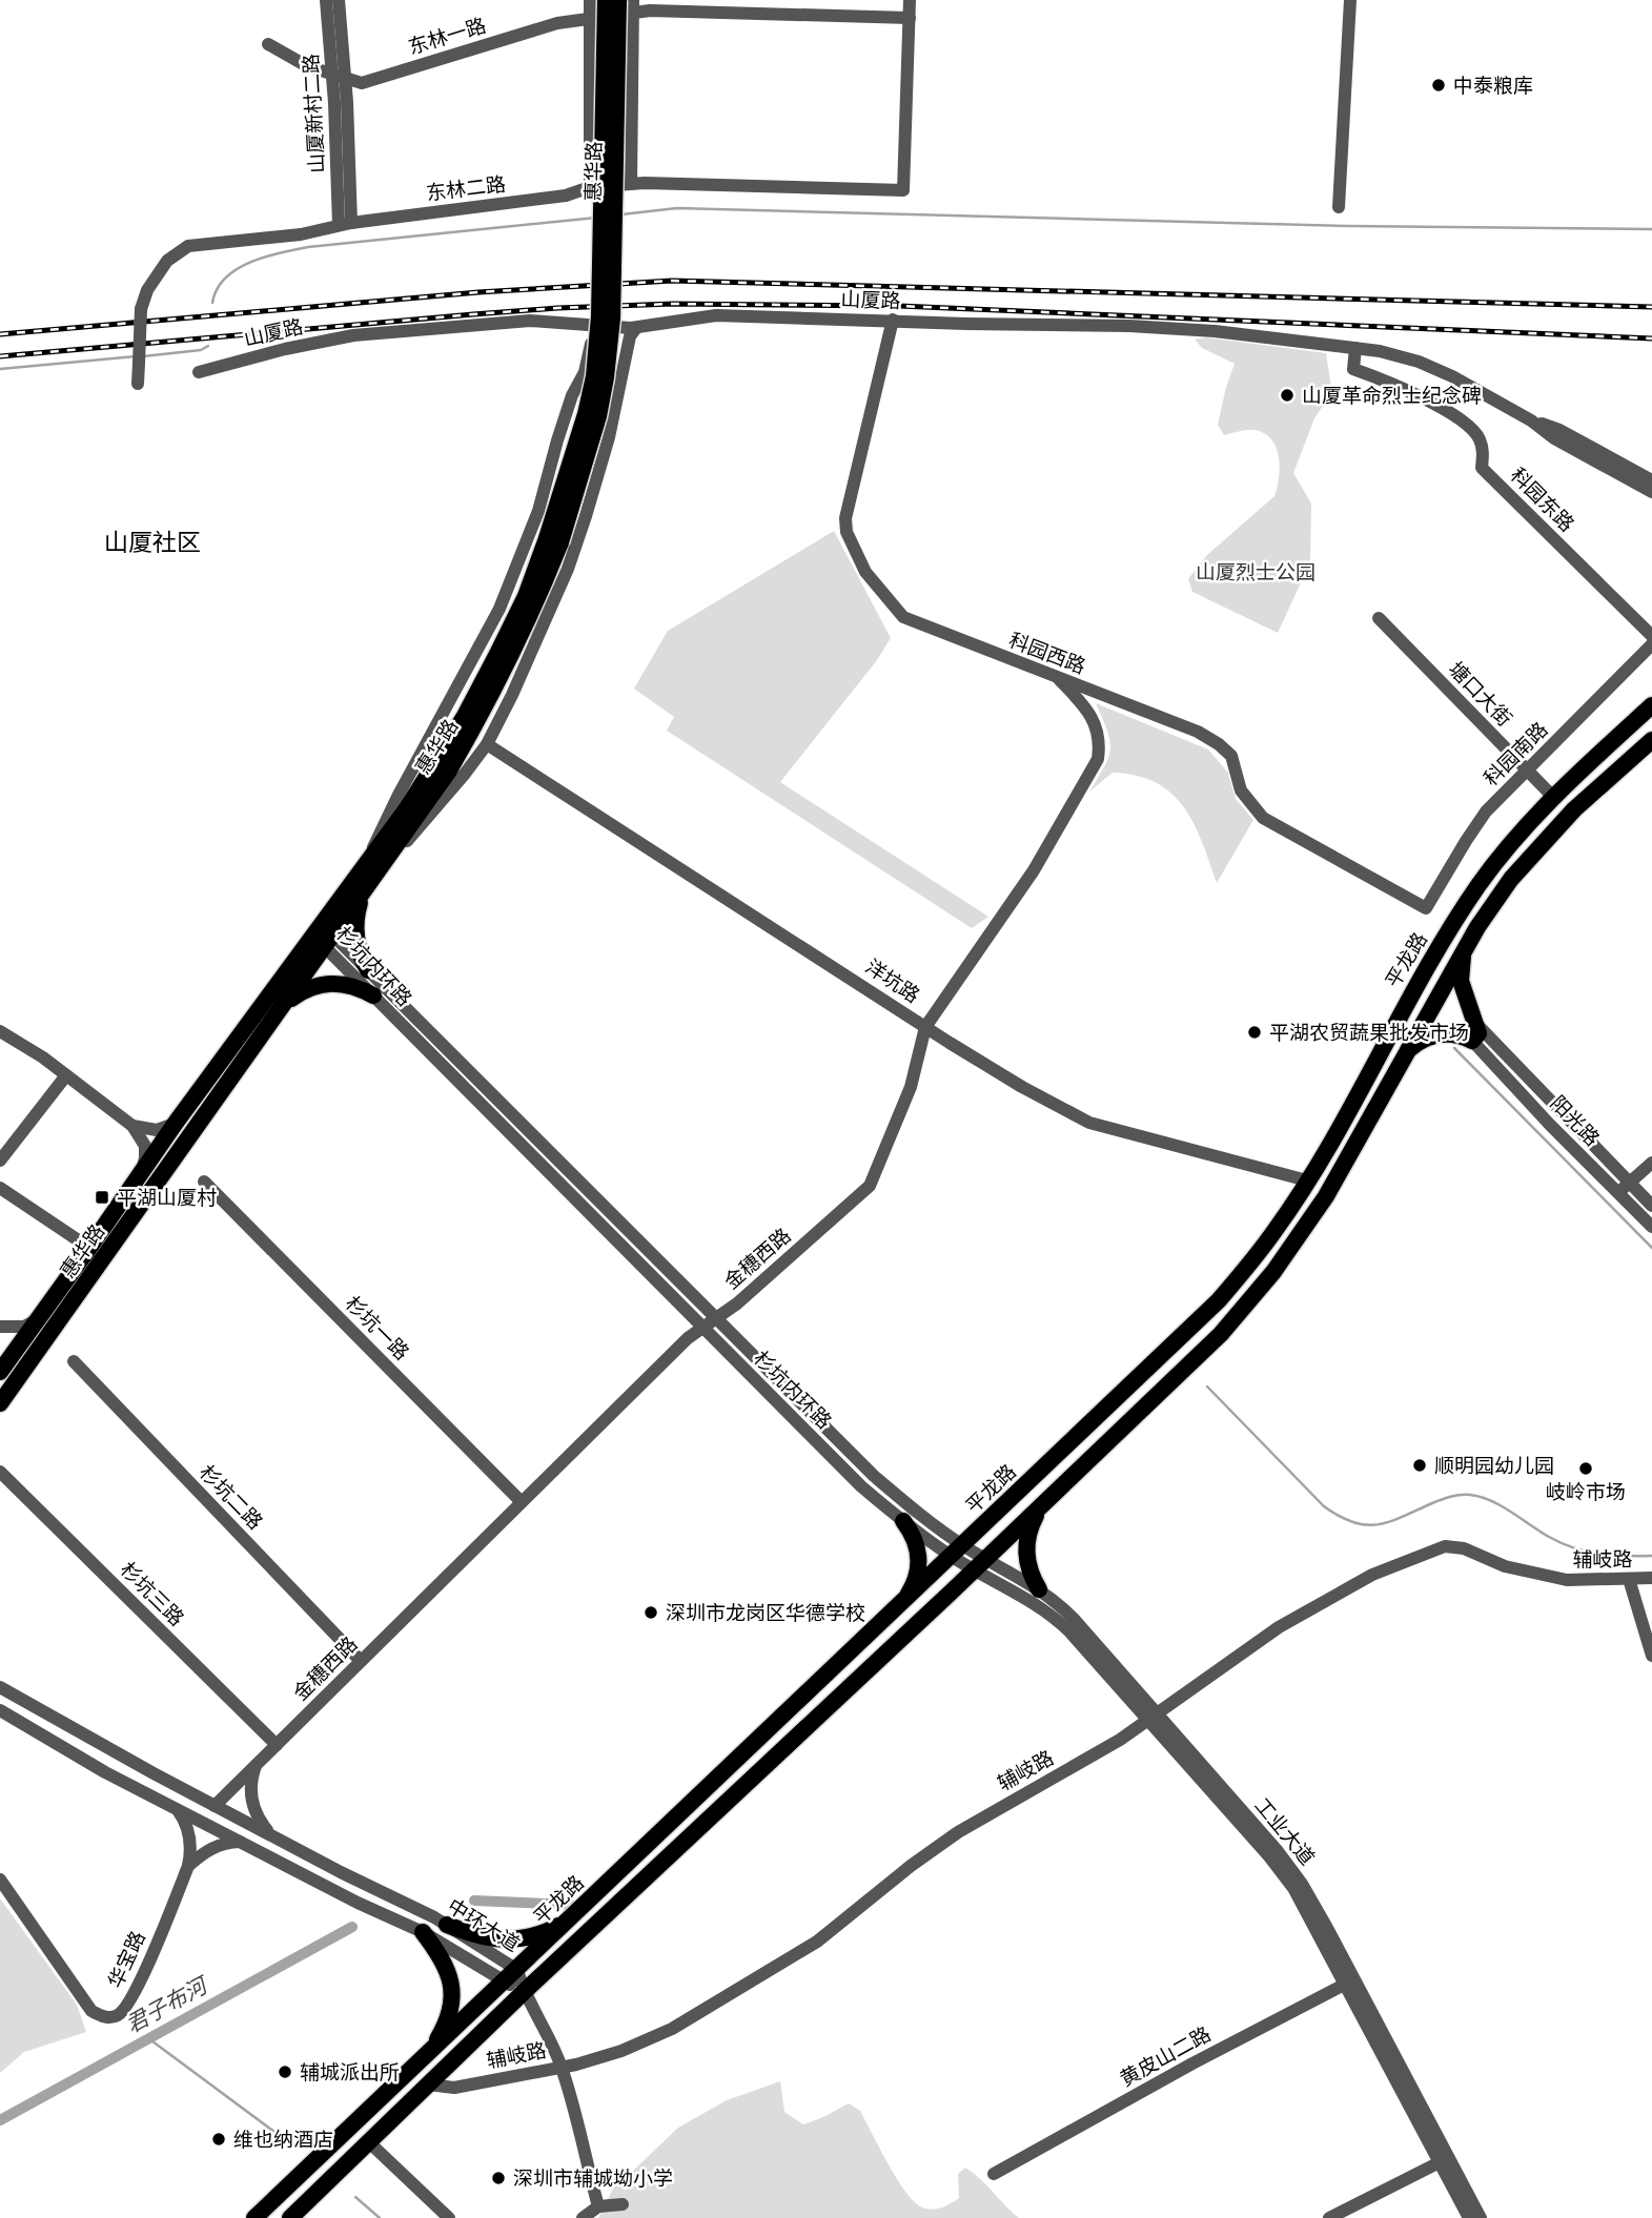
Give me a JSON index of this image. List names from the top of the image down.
{
  "streets": {
    "main road": ["惠华路", "平龙路"],
    "street": [
      "东林一路",
      "山厦新村二路",
      "东林二路",
      "山厦路",
      "科园东路",
      "科园西路",
      "塘口大街",
      "科园南路",
      "杉坑内环路",
      "洋坑路",
      "阳光路",
      "金穗西路",
      "杉坑一路",
      "杉坑二路",
      "辅岐路",
      "杉坑三路",
      "工业大道",
      "中环大道",
      "华宝路",
      "黄皮山二路"
    ]
  },
  "crossings": [
    ["东林一路", "山厦新村二路"],
    ["东林一路", "东林二路"],
    ["山厦新村二路", "东林二路"],
    ["惠华路", "杉坑内环路"],
    ["山厦路", "科园东路"],
    ["山厦路", "科园西路"],
    ["科园西路", "科园南路"],
    ["科园西路", "金穗西路"],
    ["塘口大街", "科园南路"],
    ["塘口大街", "平龙路"],
    ["平龙路", "杉坑内环路"],
    ["平龙路", "洋坑路"],
    ["平龙路", "工业大道"],
    ["平龙路", "中环大道"],
    ["杉坑内环路", "金穗西路"],
    ["杉坑内环路", "工业大道"],
    ["洋坑路", "金穗西路"],
    ["金穗西路", "杉坑一路"],
    ["金穗西路", "杉坑二路"],
    ["金穗西路", "杉坑三路"],
    ["金穗西路", "中环大道"],
    ["辅岐路", "工业大道"],
    ["工业大道", "黄皮山二路"]
  ],
  "districts": ["山厦社区"],
  "water": ["君子布河"],
  "parks": ["山厦烈士公园"],
  "places": {
    "other": [
      "中泰粮库",
      "山厦革命烈士纪念碑",
      "平湖农贸蔬果批发市场",
      "顺明园幼儿园",
      "岐岭市场",
      "深圳市龙岗区华德学校",
      "辅城派出所",
      "维也纳酒店",
      "深圳市辅城坳小学"
    ],
    "transit": ["平湖山厦村"]
  }
}
